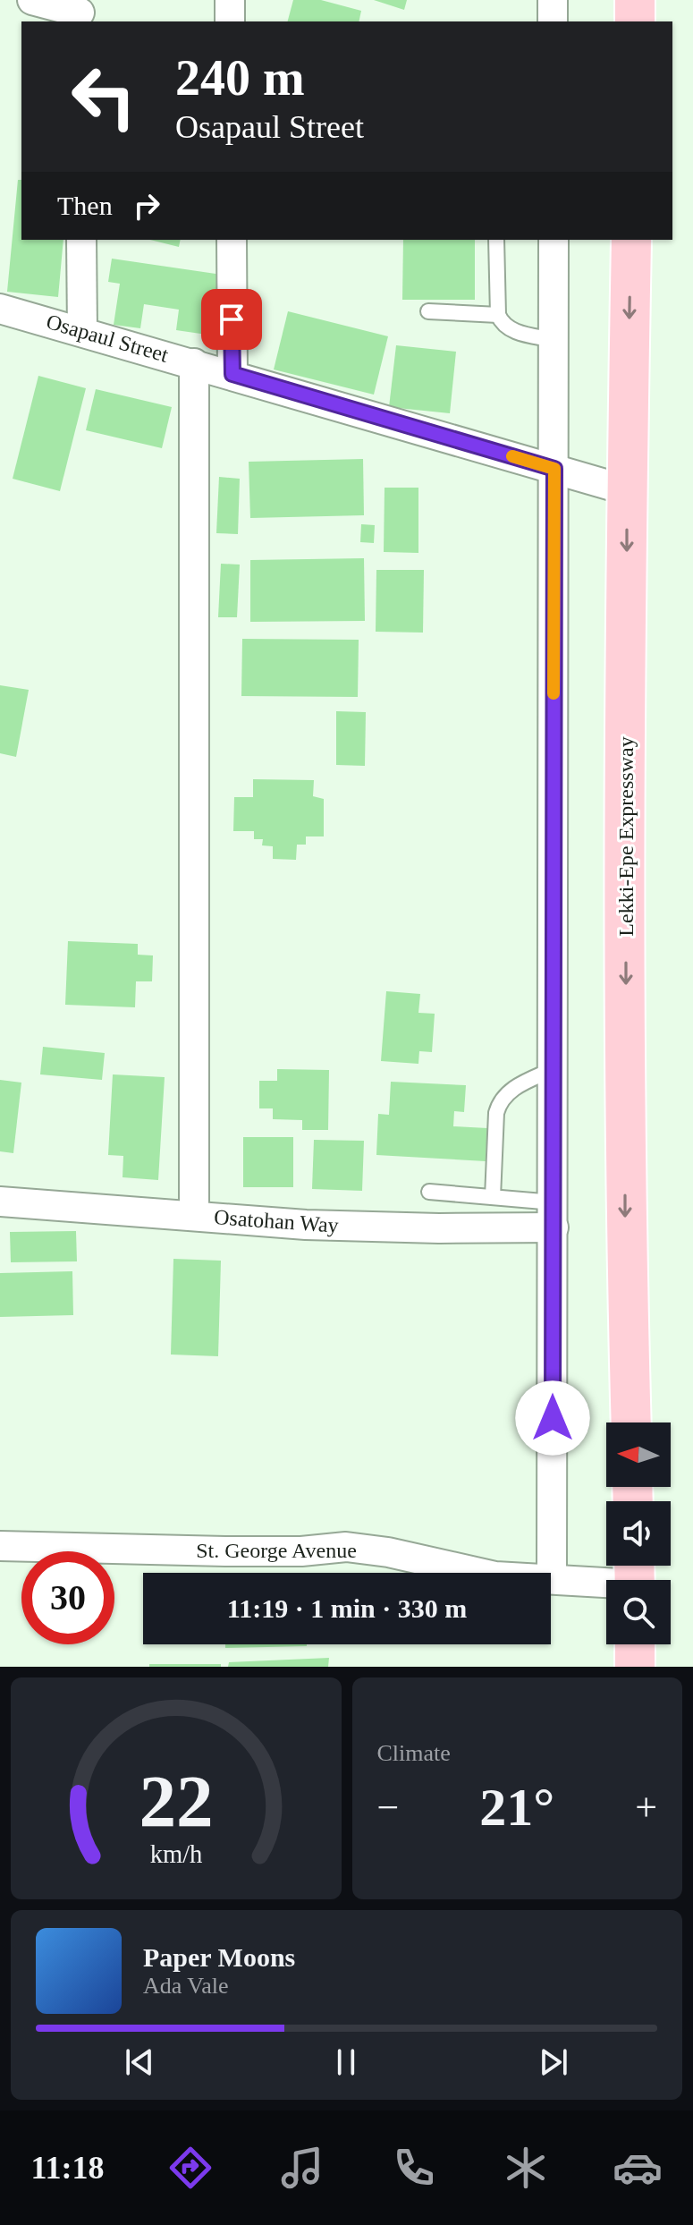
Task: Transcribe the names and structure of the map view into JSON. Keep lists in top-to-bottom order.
{
  "streets": {
    "highway": ["Lekki-Epe Expressway"],
    "street": ["Osapaul Street", "Osatohan Way", "St. George Avenue"]
  },
  "crossings": [
    ["Osapaul Street", "Lekki-Epe Expressway"]
  ],
  "one_way": ["Lekki-Epe Expressway"],
  "north": "left",
  "page": {
    "turn": ["240 m", "Osapaul Street"],
    "then": "Then",
    "limit": "30",
    "trip": "11:19 · 1 min · 330 m",
    "tile": "Climate",
    "heat": ["−", "21°", "+"],
    "song": ["Paper Moons", "Ada Vale"],
    "tabs": "11:18",
    "gauge": ["22", "km/h"]
  }
}
